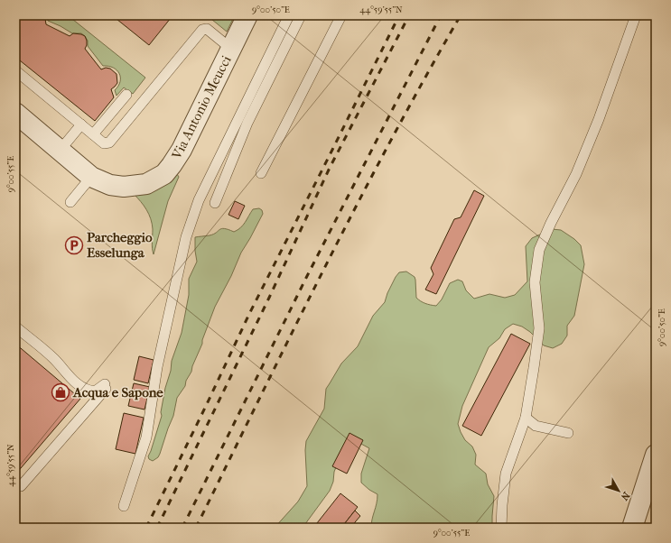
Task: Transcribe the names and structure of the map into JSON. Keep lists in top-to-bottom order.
{
  "streets": {
    "street": ["Via Antonio Meucci"]
  },
  "places": {
    "parking": ["Parcheggio Esselunga"],
    "shop": ["Acqua e Sapone"]
  },
  "north": "bottom right",
  "coordinates": ["9°00'50\"E", "44°59'55\"N", "9°00'55\"E"]
}
